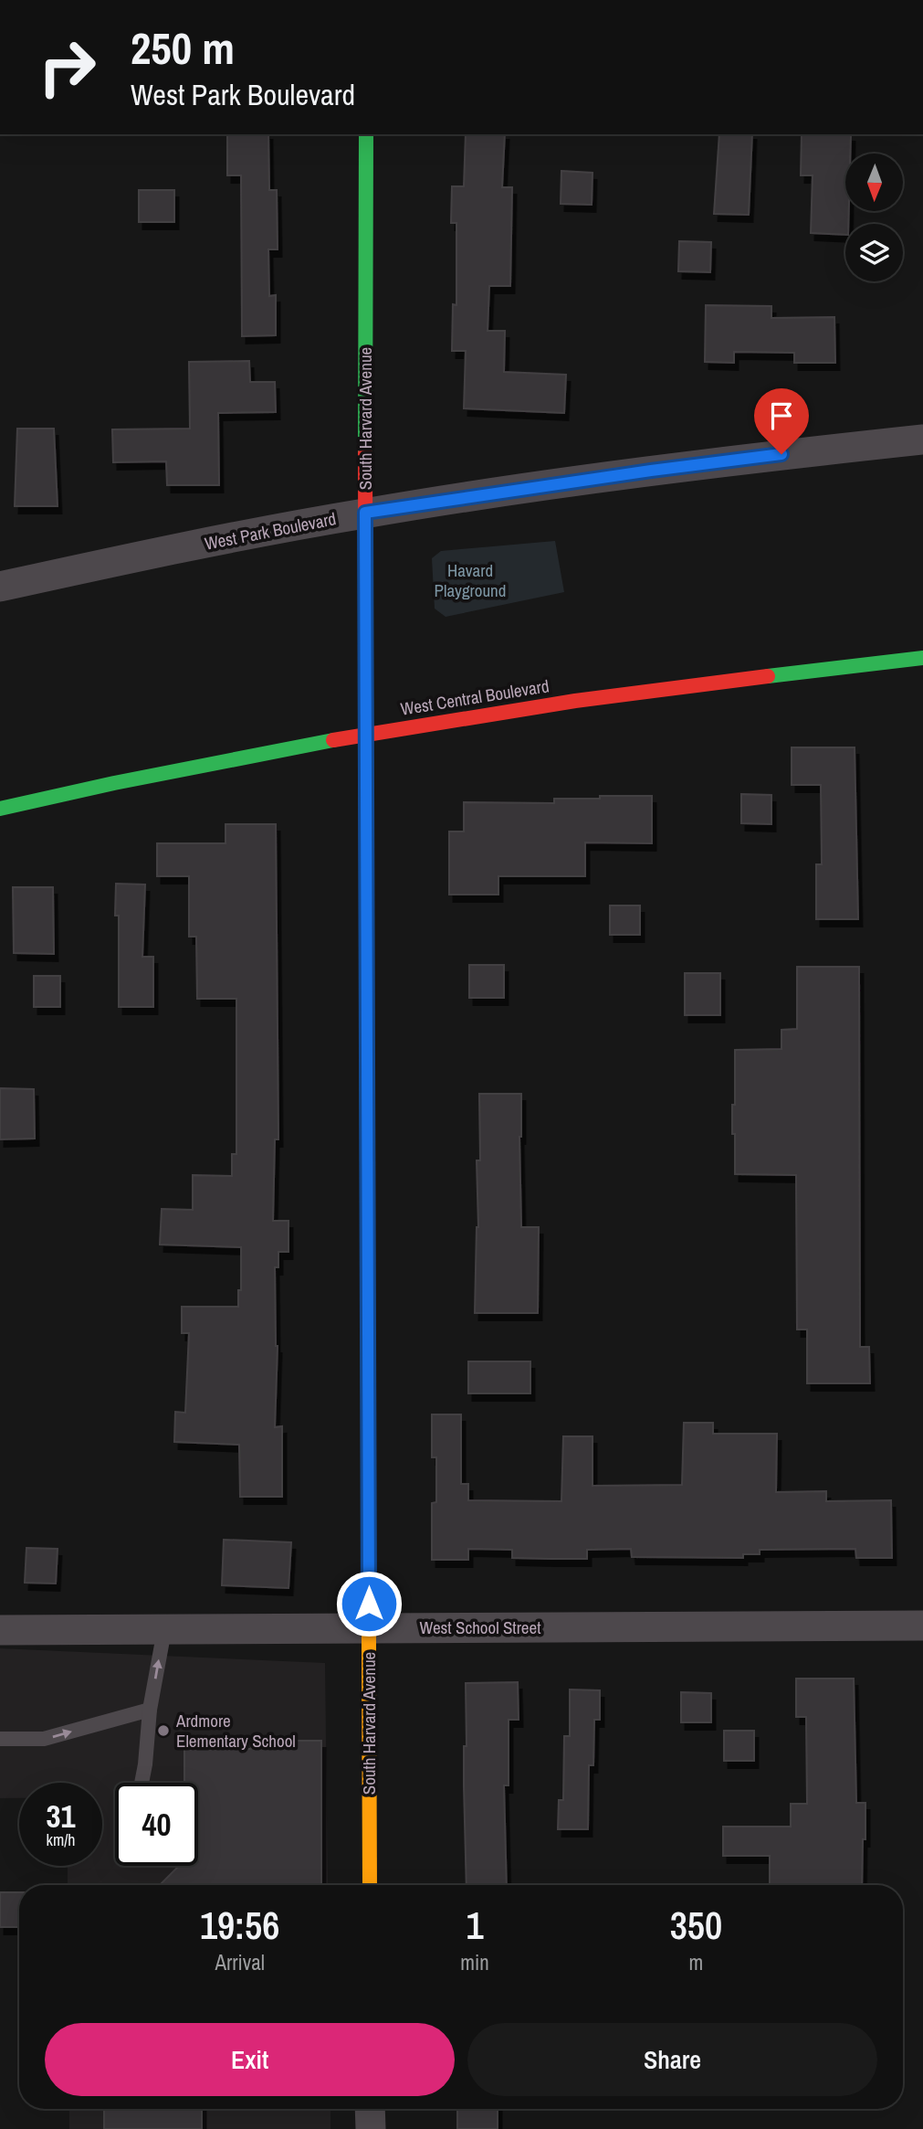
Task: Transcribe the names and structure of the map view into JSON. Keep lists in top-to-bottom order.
{
  "streets": {
    "street": [
      "South Harvard Avenue",
      "West Park Boulevard",
      "West Central Boulevard",
      "West School Street"
    ]
  },
  "crossings": [
    ["South Harvard Avenue", "West Park Boulevard"],
    ["South Harvard Avenue", "West Central Boulevard"],
    ["South Harvard Avenue", "West School Street"]
  ],
  "parks": ["Havard Playground"],
  "places": ["Ardmore Elementary School"],
  "north": "bottom",
  "page": {
    "turn": ["250 m", "West Park Boulevard"],
    "speed": "31 km/h",
    "limit": "40",
    "eta": [
      "19:56",
      "Arrival",
      "1",
      "min",
      "350",
      "m"
    ],
    "buttons": ["Exit", "Share"]
  }
}
